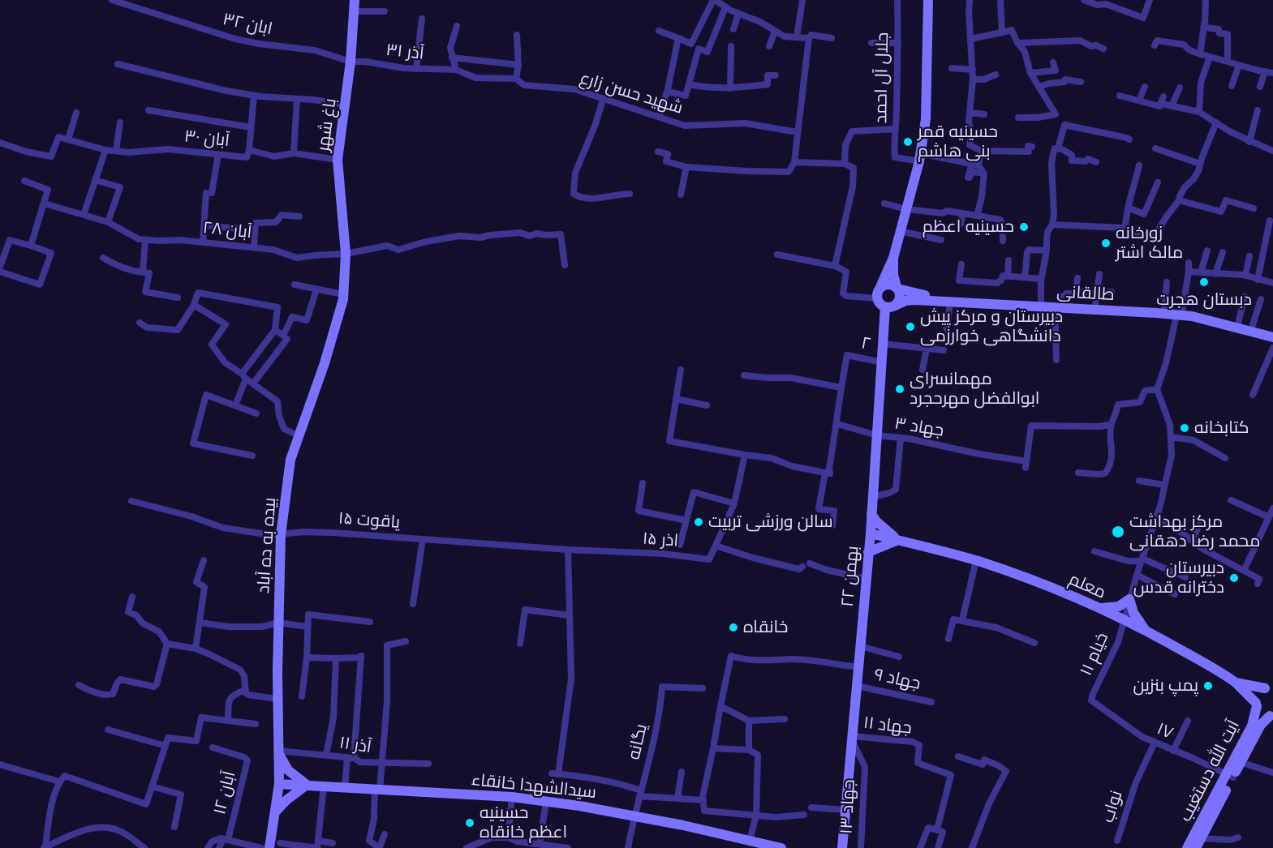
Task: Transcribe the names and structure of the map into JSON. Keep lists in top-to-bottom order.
{
  "streets": {
    "main road": [
      "باغ شهر",
      "طالقانی",
      "بیده به ده آباد",
      "۲۲ بهمن",
      "معلم",
      "آیت الله دستغیب",
      "سیدالشهدا خانقاء"
    ],
    "street": [
      "ابان ۳۲",
      "آذر ۳۱",
      "جلال آل احمد",
      "شهید حسن زارع",
      "آبان ۳۰",
      "آبان ۲۸",
      "۲",
      "جهاد ۳",
      "یاقوت ۱۵",
      "اذر ۱۵",
      "خیام ۱۱",
      "جهاد ۹",
      "جهاد ۱۱",
      "۱۷",
      "یگانه",
      "آذر ۱۱",
      "آبان ۱۲",
      "جهاد ۱۳",
      "نواب"
    ]
  },
  "crossings": [
    ["ابان ۳۲", "آذر ۳۱"],
    ["ابان ۳۲", "باغ شهر"],
    ["آذر ۳۱", "شهید حسن زارع"],
    ["آذر ۳۱", "باغ شهر"],
    ["باغ شهر", "آبان ۳۰"],
    ["باغ شهر", "آبان ۲۸"],
    ["باغ شهر", "بیده به ده آباد"],
    ["آبان ۲۸", "بیده به ده آباد"],
    ["طالقانی", "۲۲ بهمن"],
    ["۲", "۲۲ بهمن"],
    ["جهاد ۳", "۲۲ بهمن"],
    ["یاقوت ۱۵", "اذر ۱۵"],
    ["یاقوت ۱۵", "بیده به ده آباد"],
    ["بیده به ده آباد", "آذر ۱۱"],
    ["بیده به ده آباد", "سیدالشهدا خانقاء"],
    ["۲۲ بهمن", "معلم"],
    ["۲۲ بهمن", "جهاد ۹"],
    ["۲۲ بهمن", "جهاد ۱۱"],
    ["۲۲ بهمن", "جهاد ۱۳"],
    ["معلم", "خیام ۱۱"],
    ["معلم", "آیت الله دستغیب"],
    ["خیام ۱۱", "۱۷"],
    ["جهاد ۱۱", "جهاد ۱۳"],
    ["۱۷", "آیت الله دستغیب"],
    ["۱۷", "نواب"],
    ["یگانه", "سیدالشهدا خانقاء"]
  ],
  "places": [
    "حسینیه قمر بنی هاشم",
    "حسینیه اعظم",
    "زورخانه مالک اشتر",
    "دبستان هجرت",
    "دبیرستان و مرکز پیش دانشگاهی خوارزمی",
    "مهمانسرای ابوالفضل مهرحجرد",
    "کتابخانه",
    "سالن ورزشی تربیت",
    "مرکز بهداشت محمد رضا دهقانی",
    "دبیرستان دخترانه قدس",
    "خانقاه",
    "پمپ بنزین",
    "حسینیه اعظم خانقاه"
  ]
}
